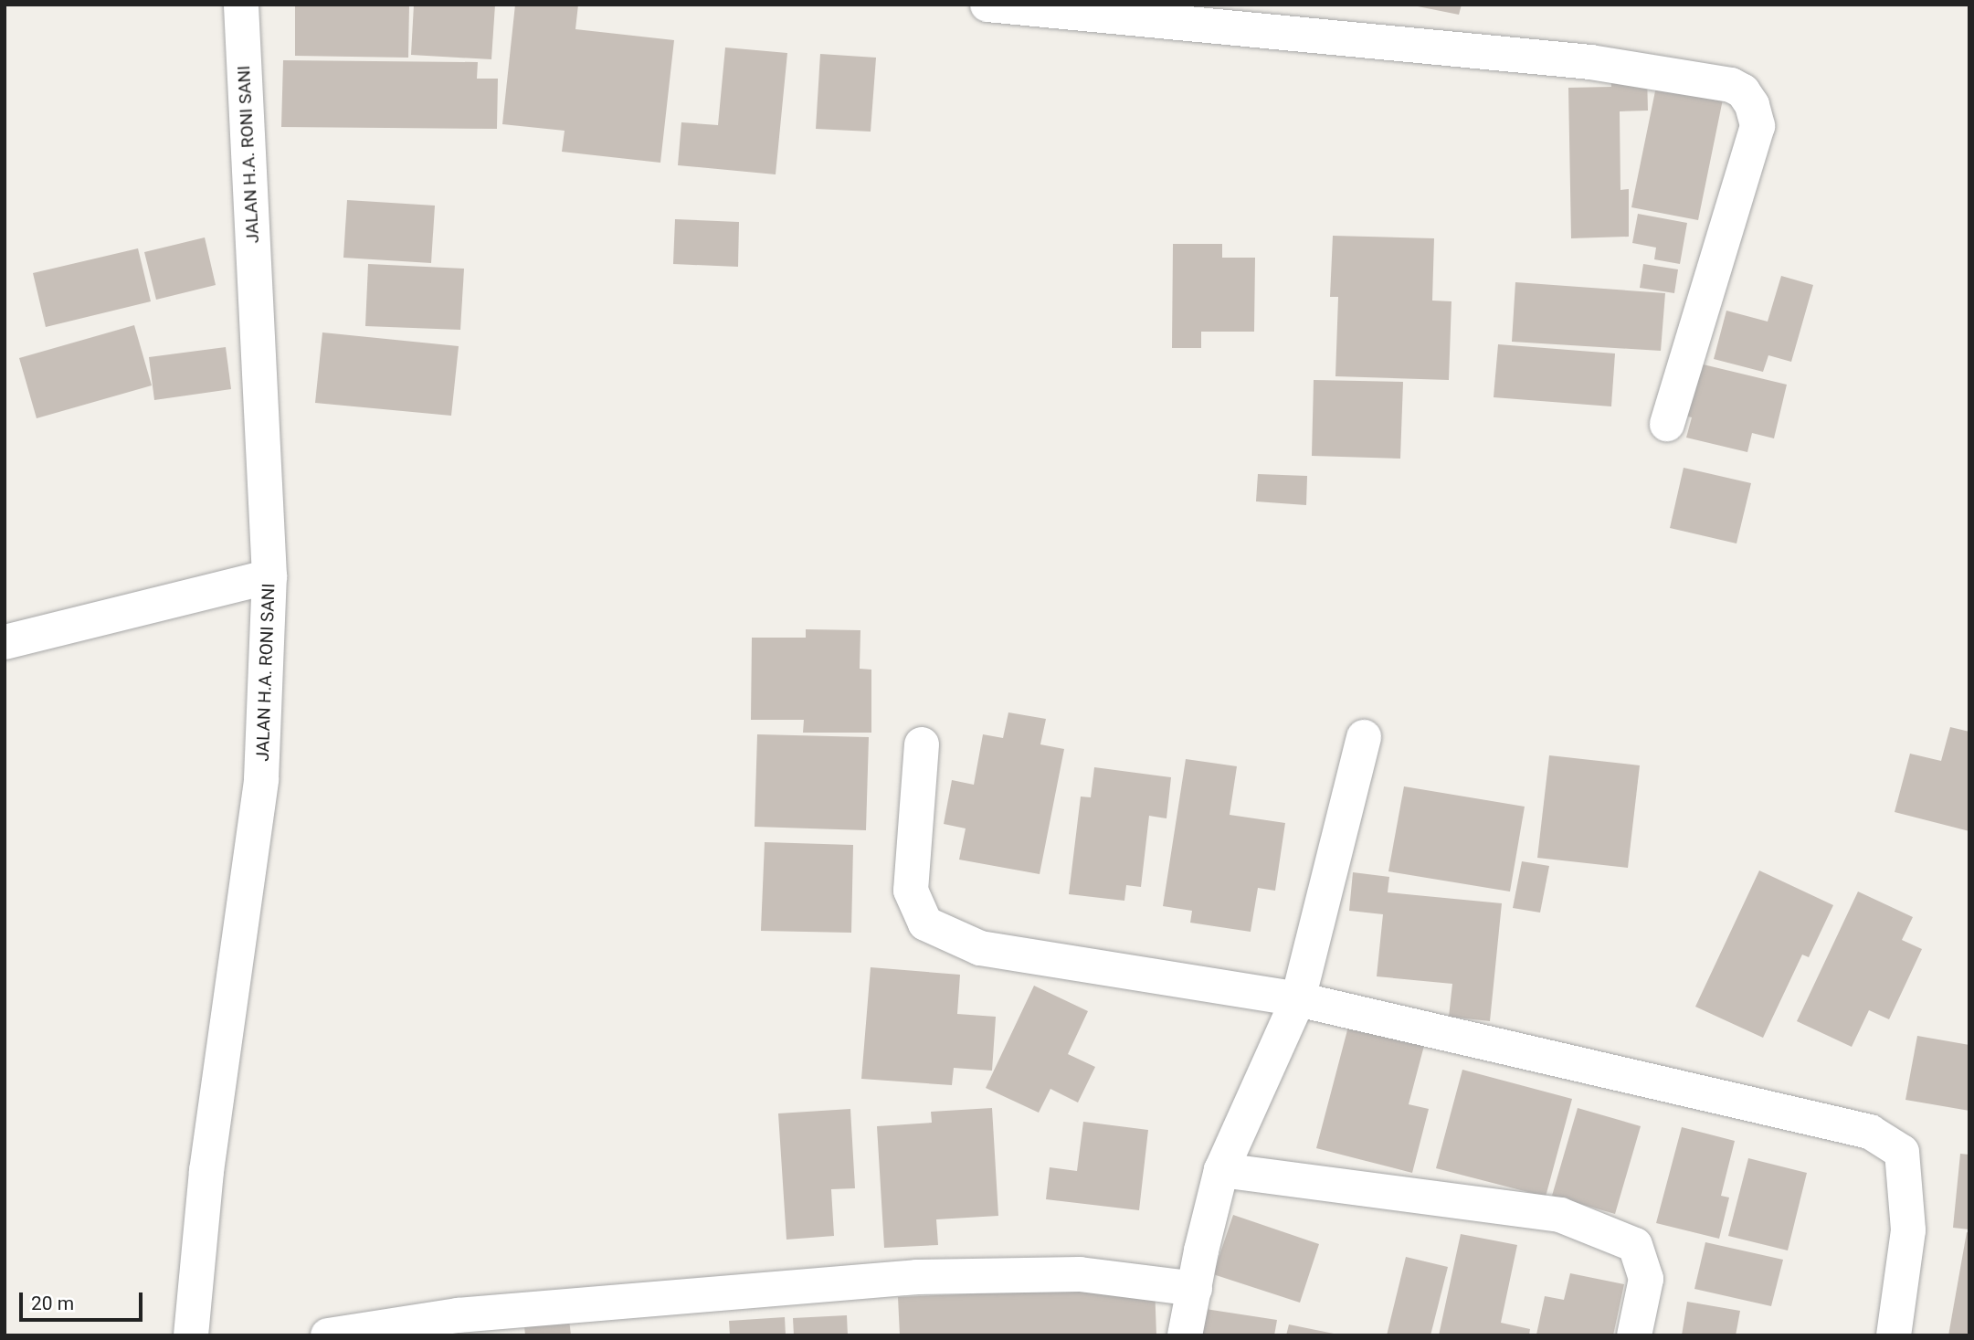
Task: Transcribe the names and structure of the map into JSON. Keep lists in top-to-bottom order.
{
  "streets": {
    "street": ["JALAN H.A. RONI SANI"]
  },
  "scale_bar": "20 m"
}
